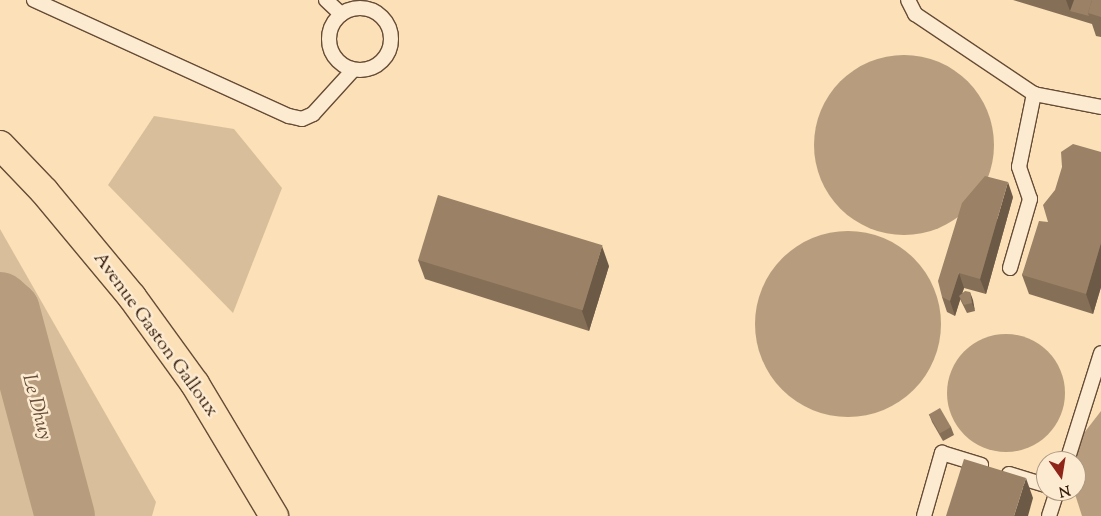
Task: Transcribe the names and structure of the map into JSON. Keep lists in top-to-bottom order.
{
  "streets": {
    "main road": ["Avenue Gaston Galloux"]
  },
  "water": ["Le Dhuy"],
  "north": "bottom"
}
